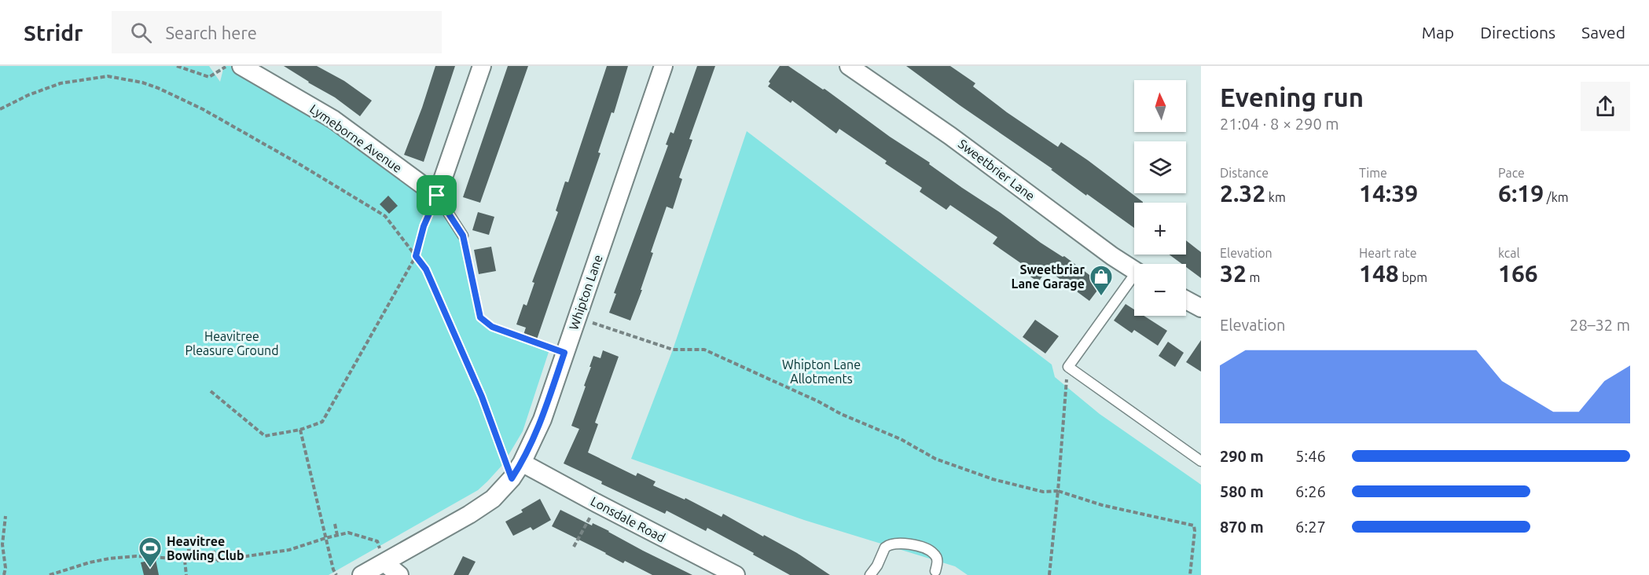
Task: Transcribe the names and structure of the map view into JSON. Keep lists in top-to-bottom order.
{
  "streets": {
    "street": [
      "Lymeborne Avenue",
      "Sweetbrier Lane",
      "Whipton Lane",
      "Lonsdale Road"
    ]
  },
  "crossings": [
    ["Whipton Lane", "Lonsdale Road"]
  ],
  "parks": ["Heavitree Pleasure Ground", "Whipton Lane Allotments"],
  "places": {
    "shop": ["Sweetbriar Lane Garage"],
    "sports": ["Heavitree Bowling Club"]
  },
  "north": "top",
  "page": {
    "header": "Stridr",
    "search": "Search here",
    "nav": ["Map", "Directions", "Saved"],
    "heading": ["Evening run", "21:04 · 8 × 290 m"],
    "map_buttons": ["+", "−"],
    "stats": [
      ["Distance", "2.32 km"],
      ["Time", "14:39"],
      ["Pace", "6:19 /km"],
      ["Elevation", "32 m"],
      ["Heart rate", "148 bpm"],
      ["kcal", "166"]
    ],
    "chart": ["Elevation", "28–32 m"],
    "list": [
      {
        "name": "290 m",
        "note": "5:46"
      },
      {
        "name": "580 m",
        "note": "6:26"
      },
      {
        "name": "870 m",
        "note": "6:27"
      }
    ]
  }
}
